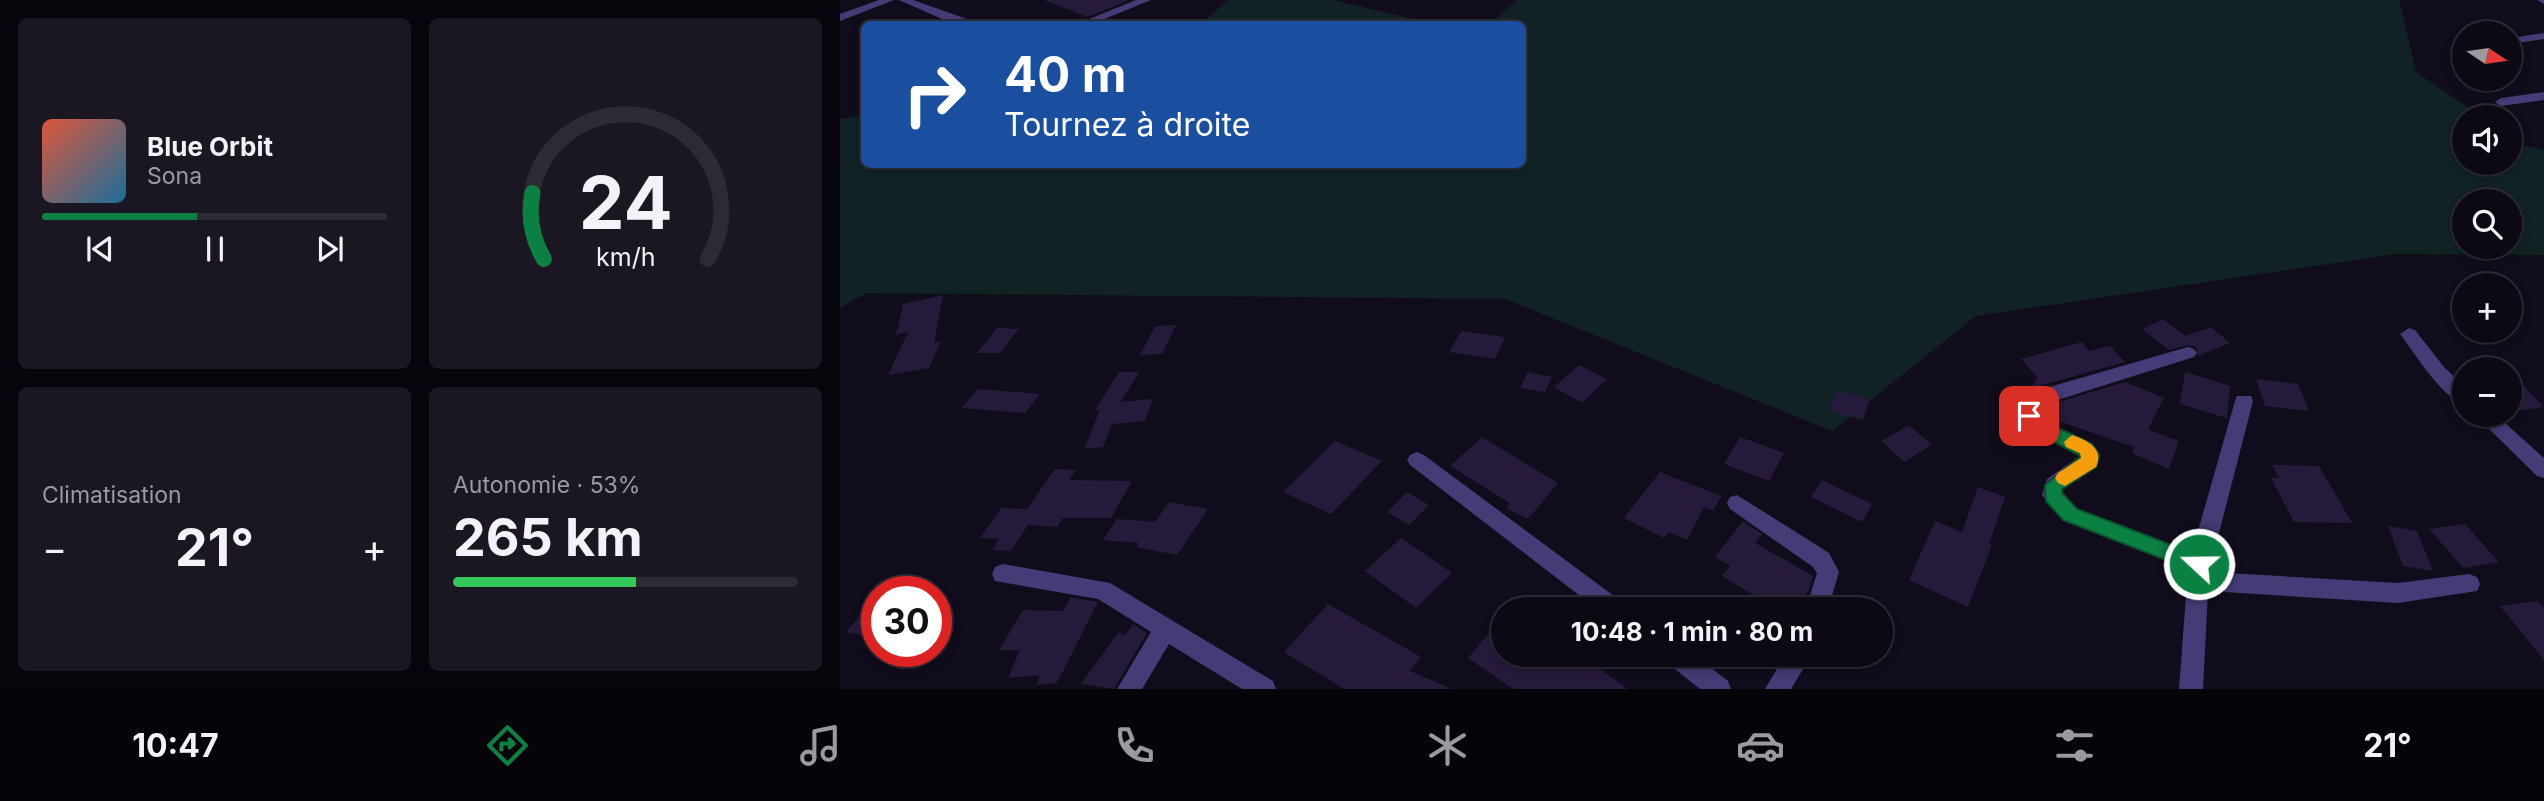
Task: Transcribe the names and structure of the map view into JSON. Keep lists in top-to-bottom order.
{
  "north": "right",
  "page": {
    "map_buttons": ["+", "−"],
    "turn": ["40 m", "Tournez à droite"],
    "song": ["Blue Orbit", "Sona"],
    "tile": [
      "Climatisation",
      ["Autonomie · 53%", "265 km"]
    ],
    "heat": ["−", "21°", "+"],
    "limit": "30",
    "trip": "10:48 · 1 min · 80 m",
    "tabs": ["10:47", "21°"],
    "gauge": ["24", "km/h"]
  }
}
